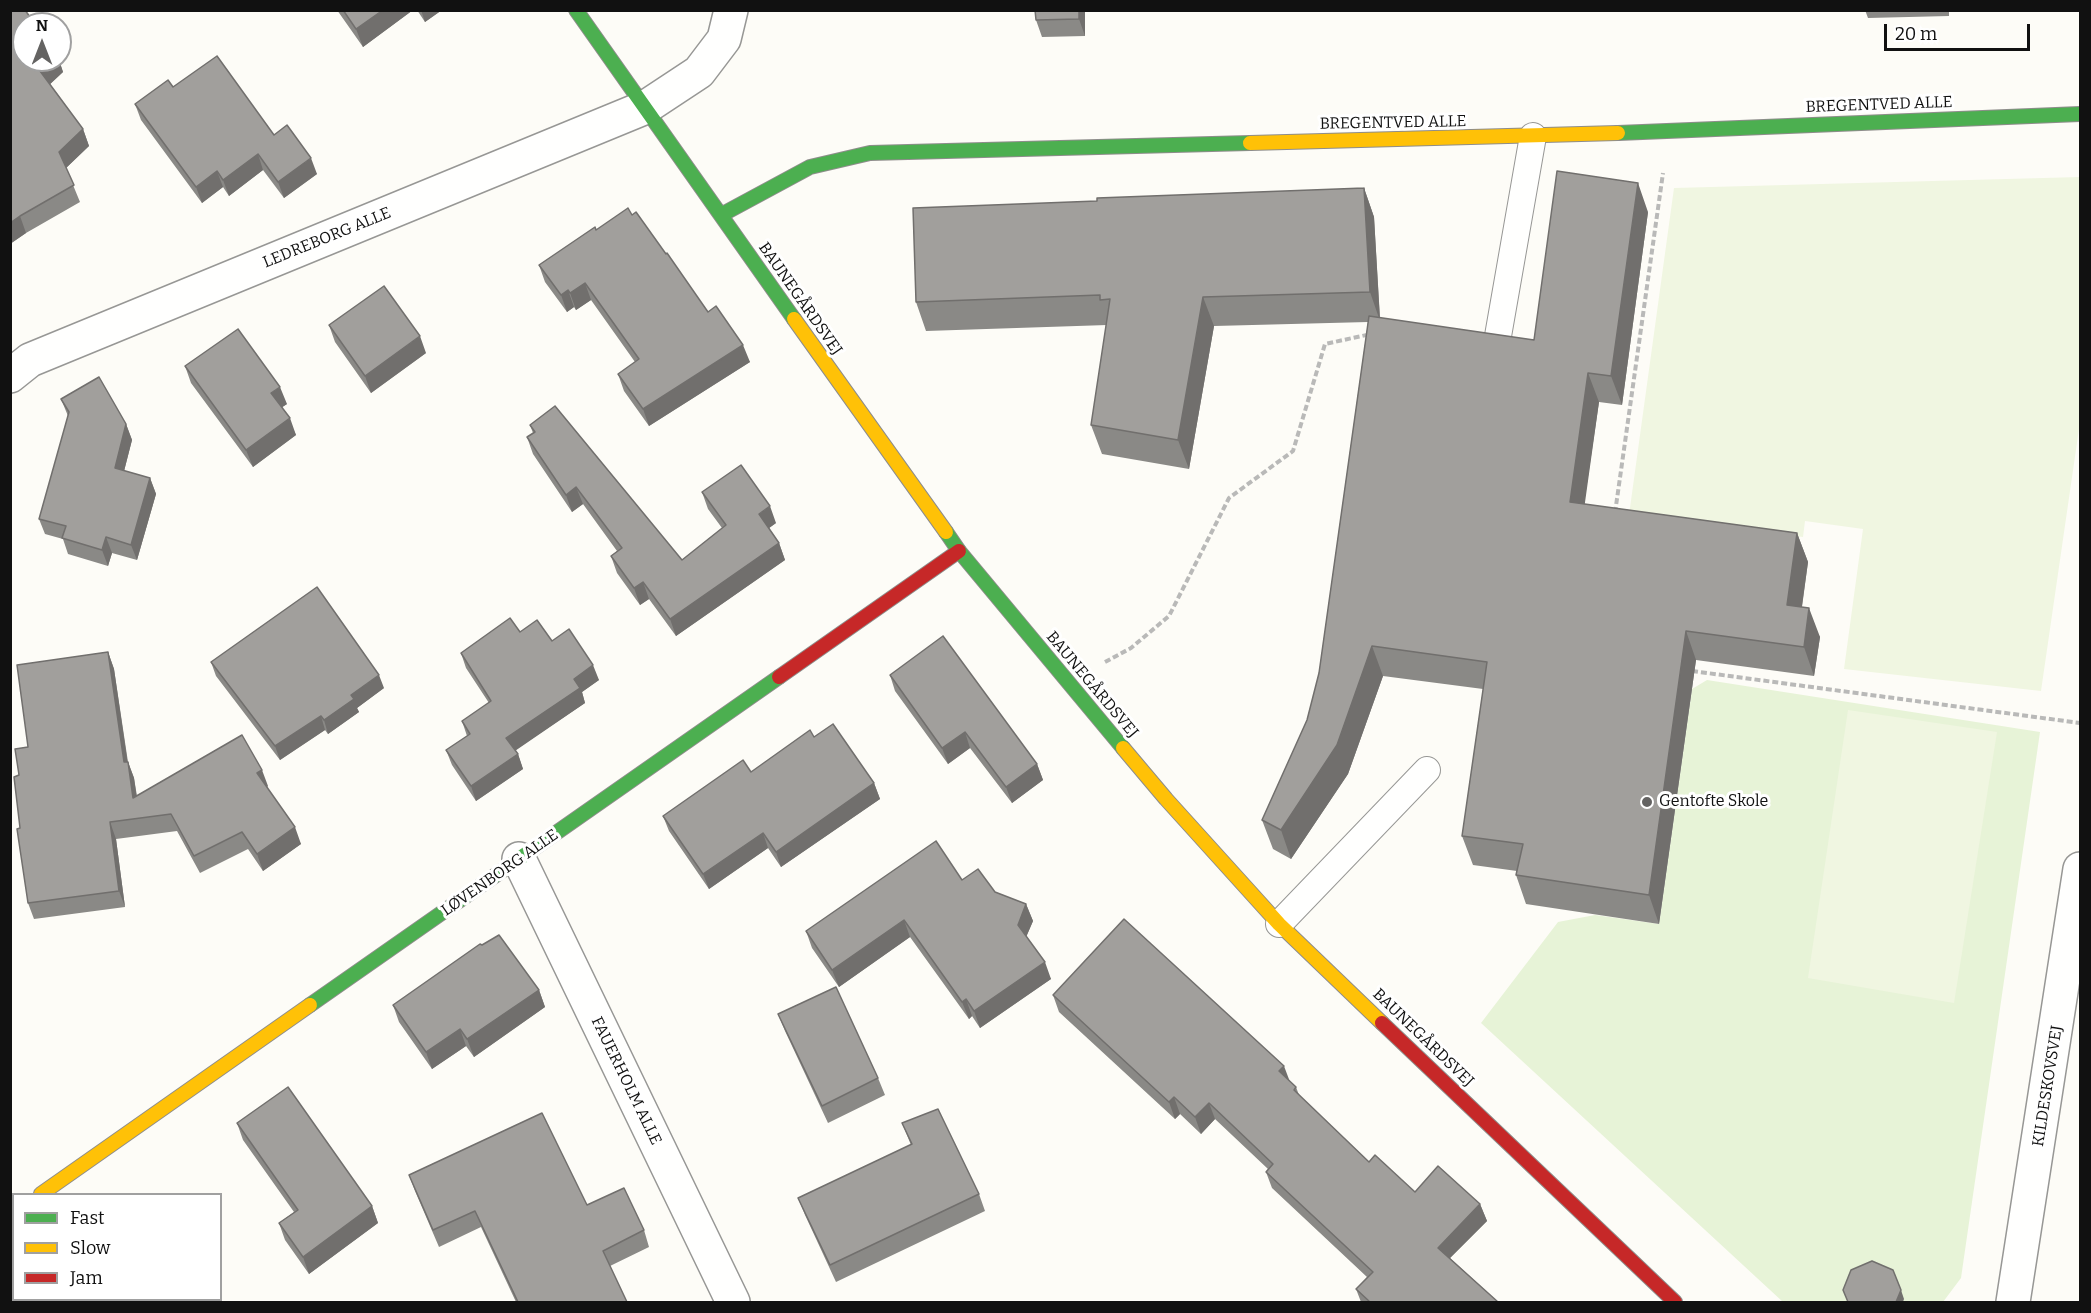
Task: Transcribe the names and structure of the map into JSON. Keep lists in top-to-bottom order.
{
  "streets": {
    "street": [
      "BREGENTVED ALLE",
      "LEDREBORG ALLE",
      "BAUNEGÅRDSVEJ",
      "LØVENBORG ALLE",
      "FAUERHOLM ALLE",
      "KILDESKOVSVEJ"
    ]
  },
  "crossings": [
    ["BREGENTVED ALLE", "BAUNEGÅRDSVEJ"],
    ["LEDREBORG ALLE", "BAUNEGÅRDSVEJ"],
    ["BAUNEGÅRDSVEJ", "LØVENBORG ALLE"],
    ["LØVENBORG ALLE", "FAUERHOLM ALLE"]
  ],
  "places": ["Gentofte Skole"],
  "legend": ["Fast", "Slow", "Jam"],
  "scale_bar": "20 m",
  "north": "top"
}
